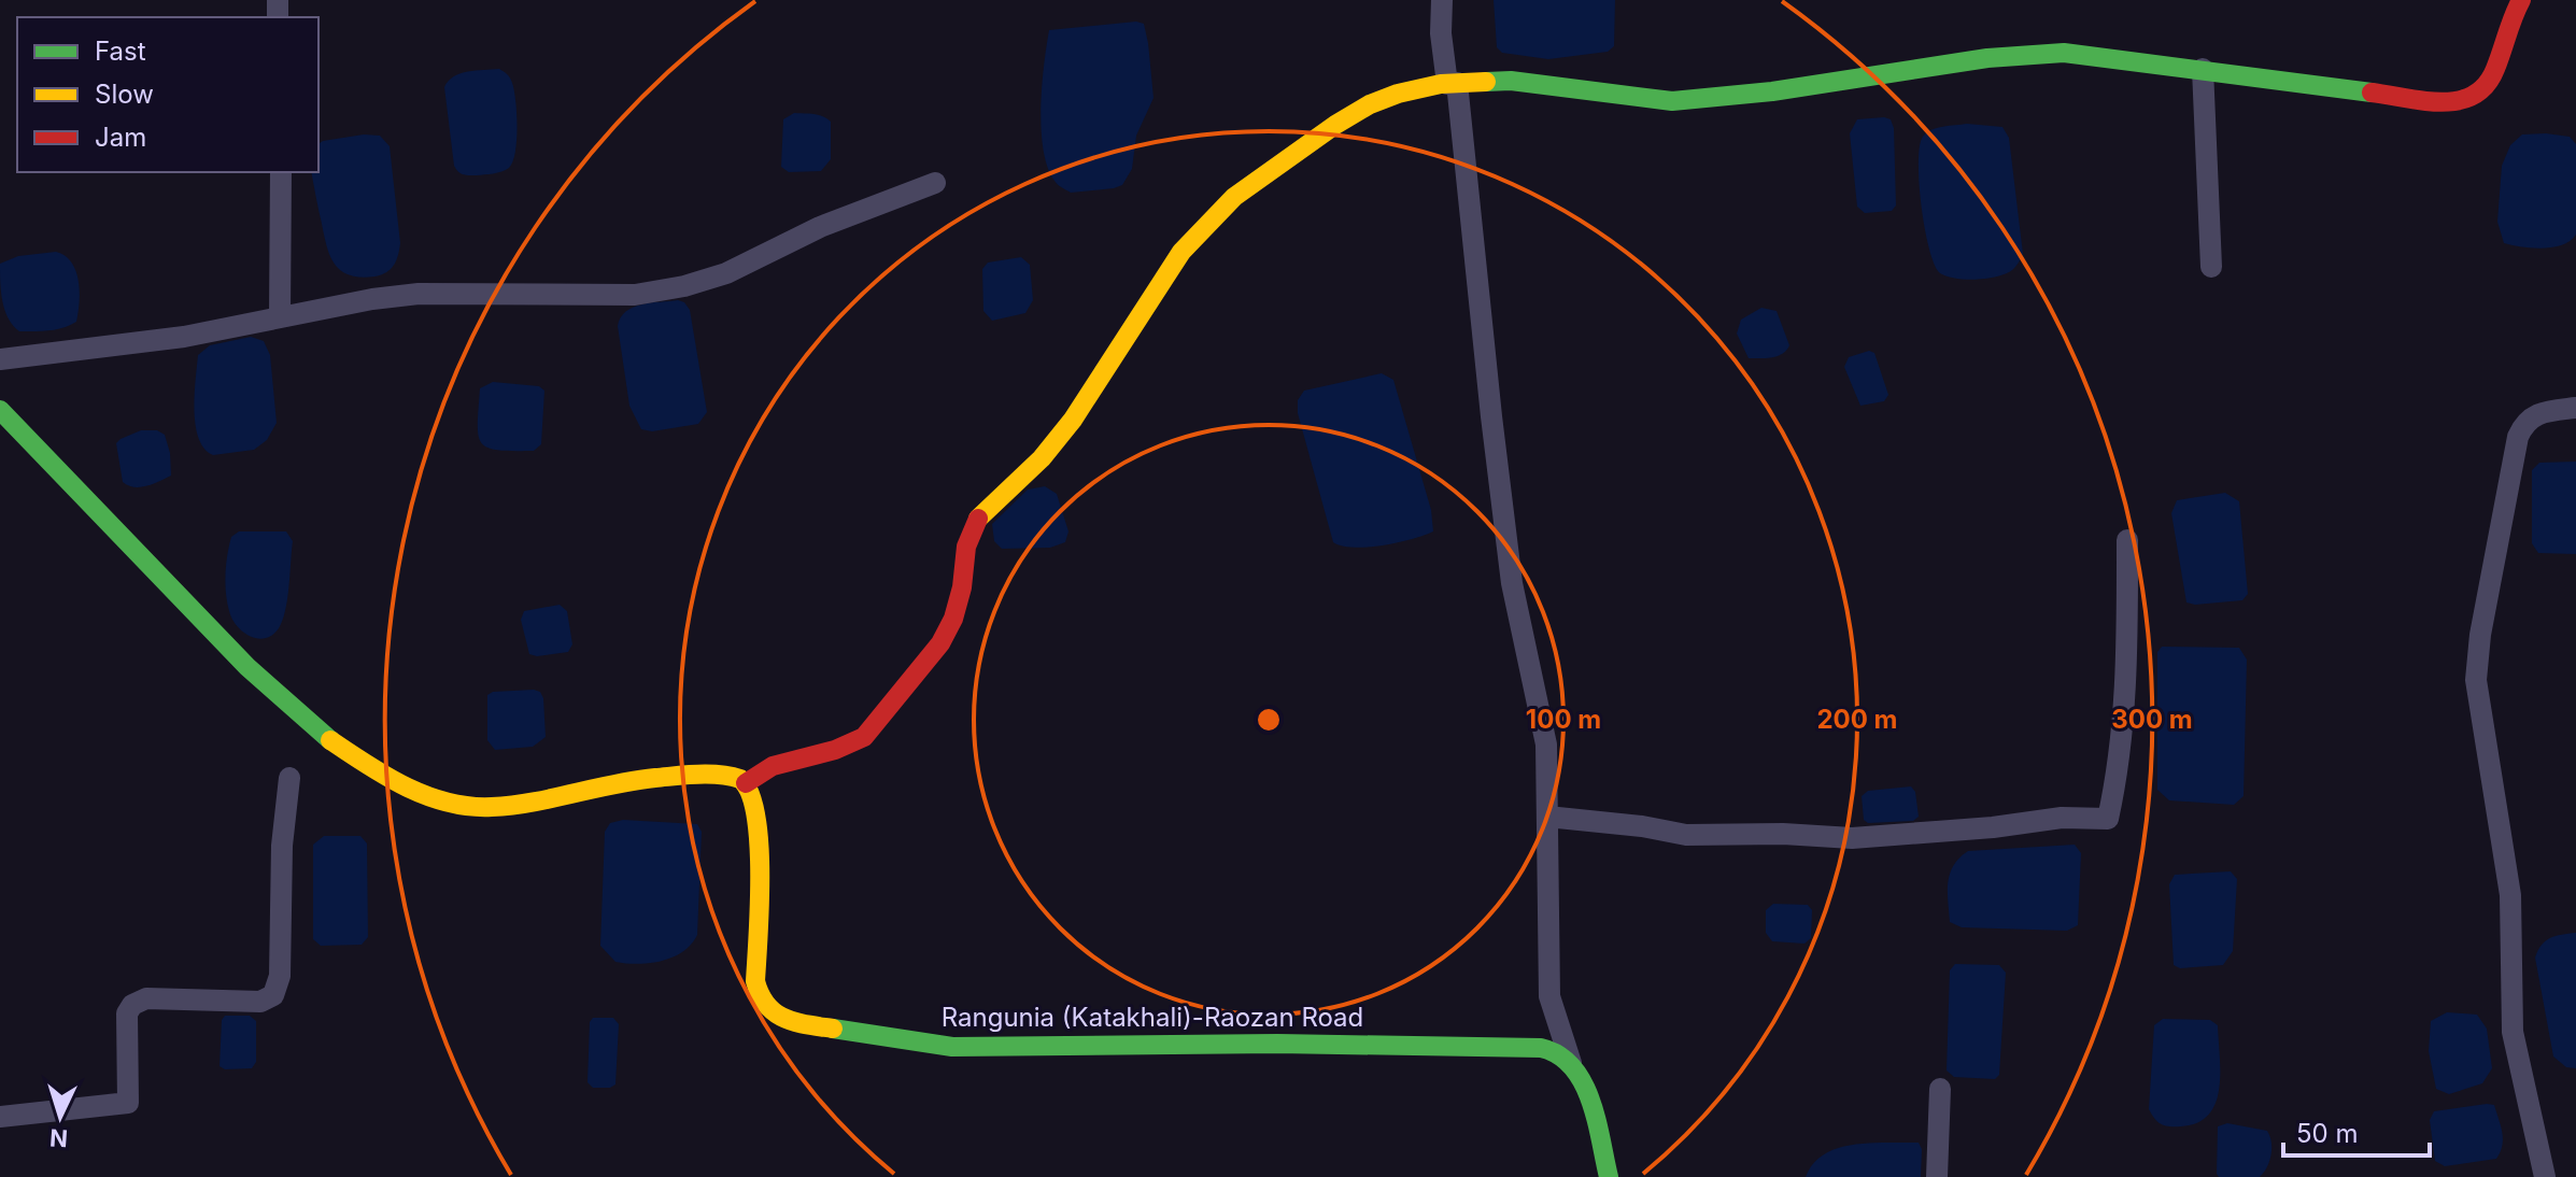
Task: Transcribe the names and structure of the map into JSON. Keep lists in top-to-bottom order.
{
  "streets": {
    "street": ["Rangunia (Katakhali)-Raozan Road"]
  },
  "legend": ["Fast", "Slow", "Jam"],
  "scale_bar": "50 m",
  "north": "bottom",
  "rings": ["100 m", "200 m", "300 m"]
}
